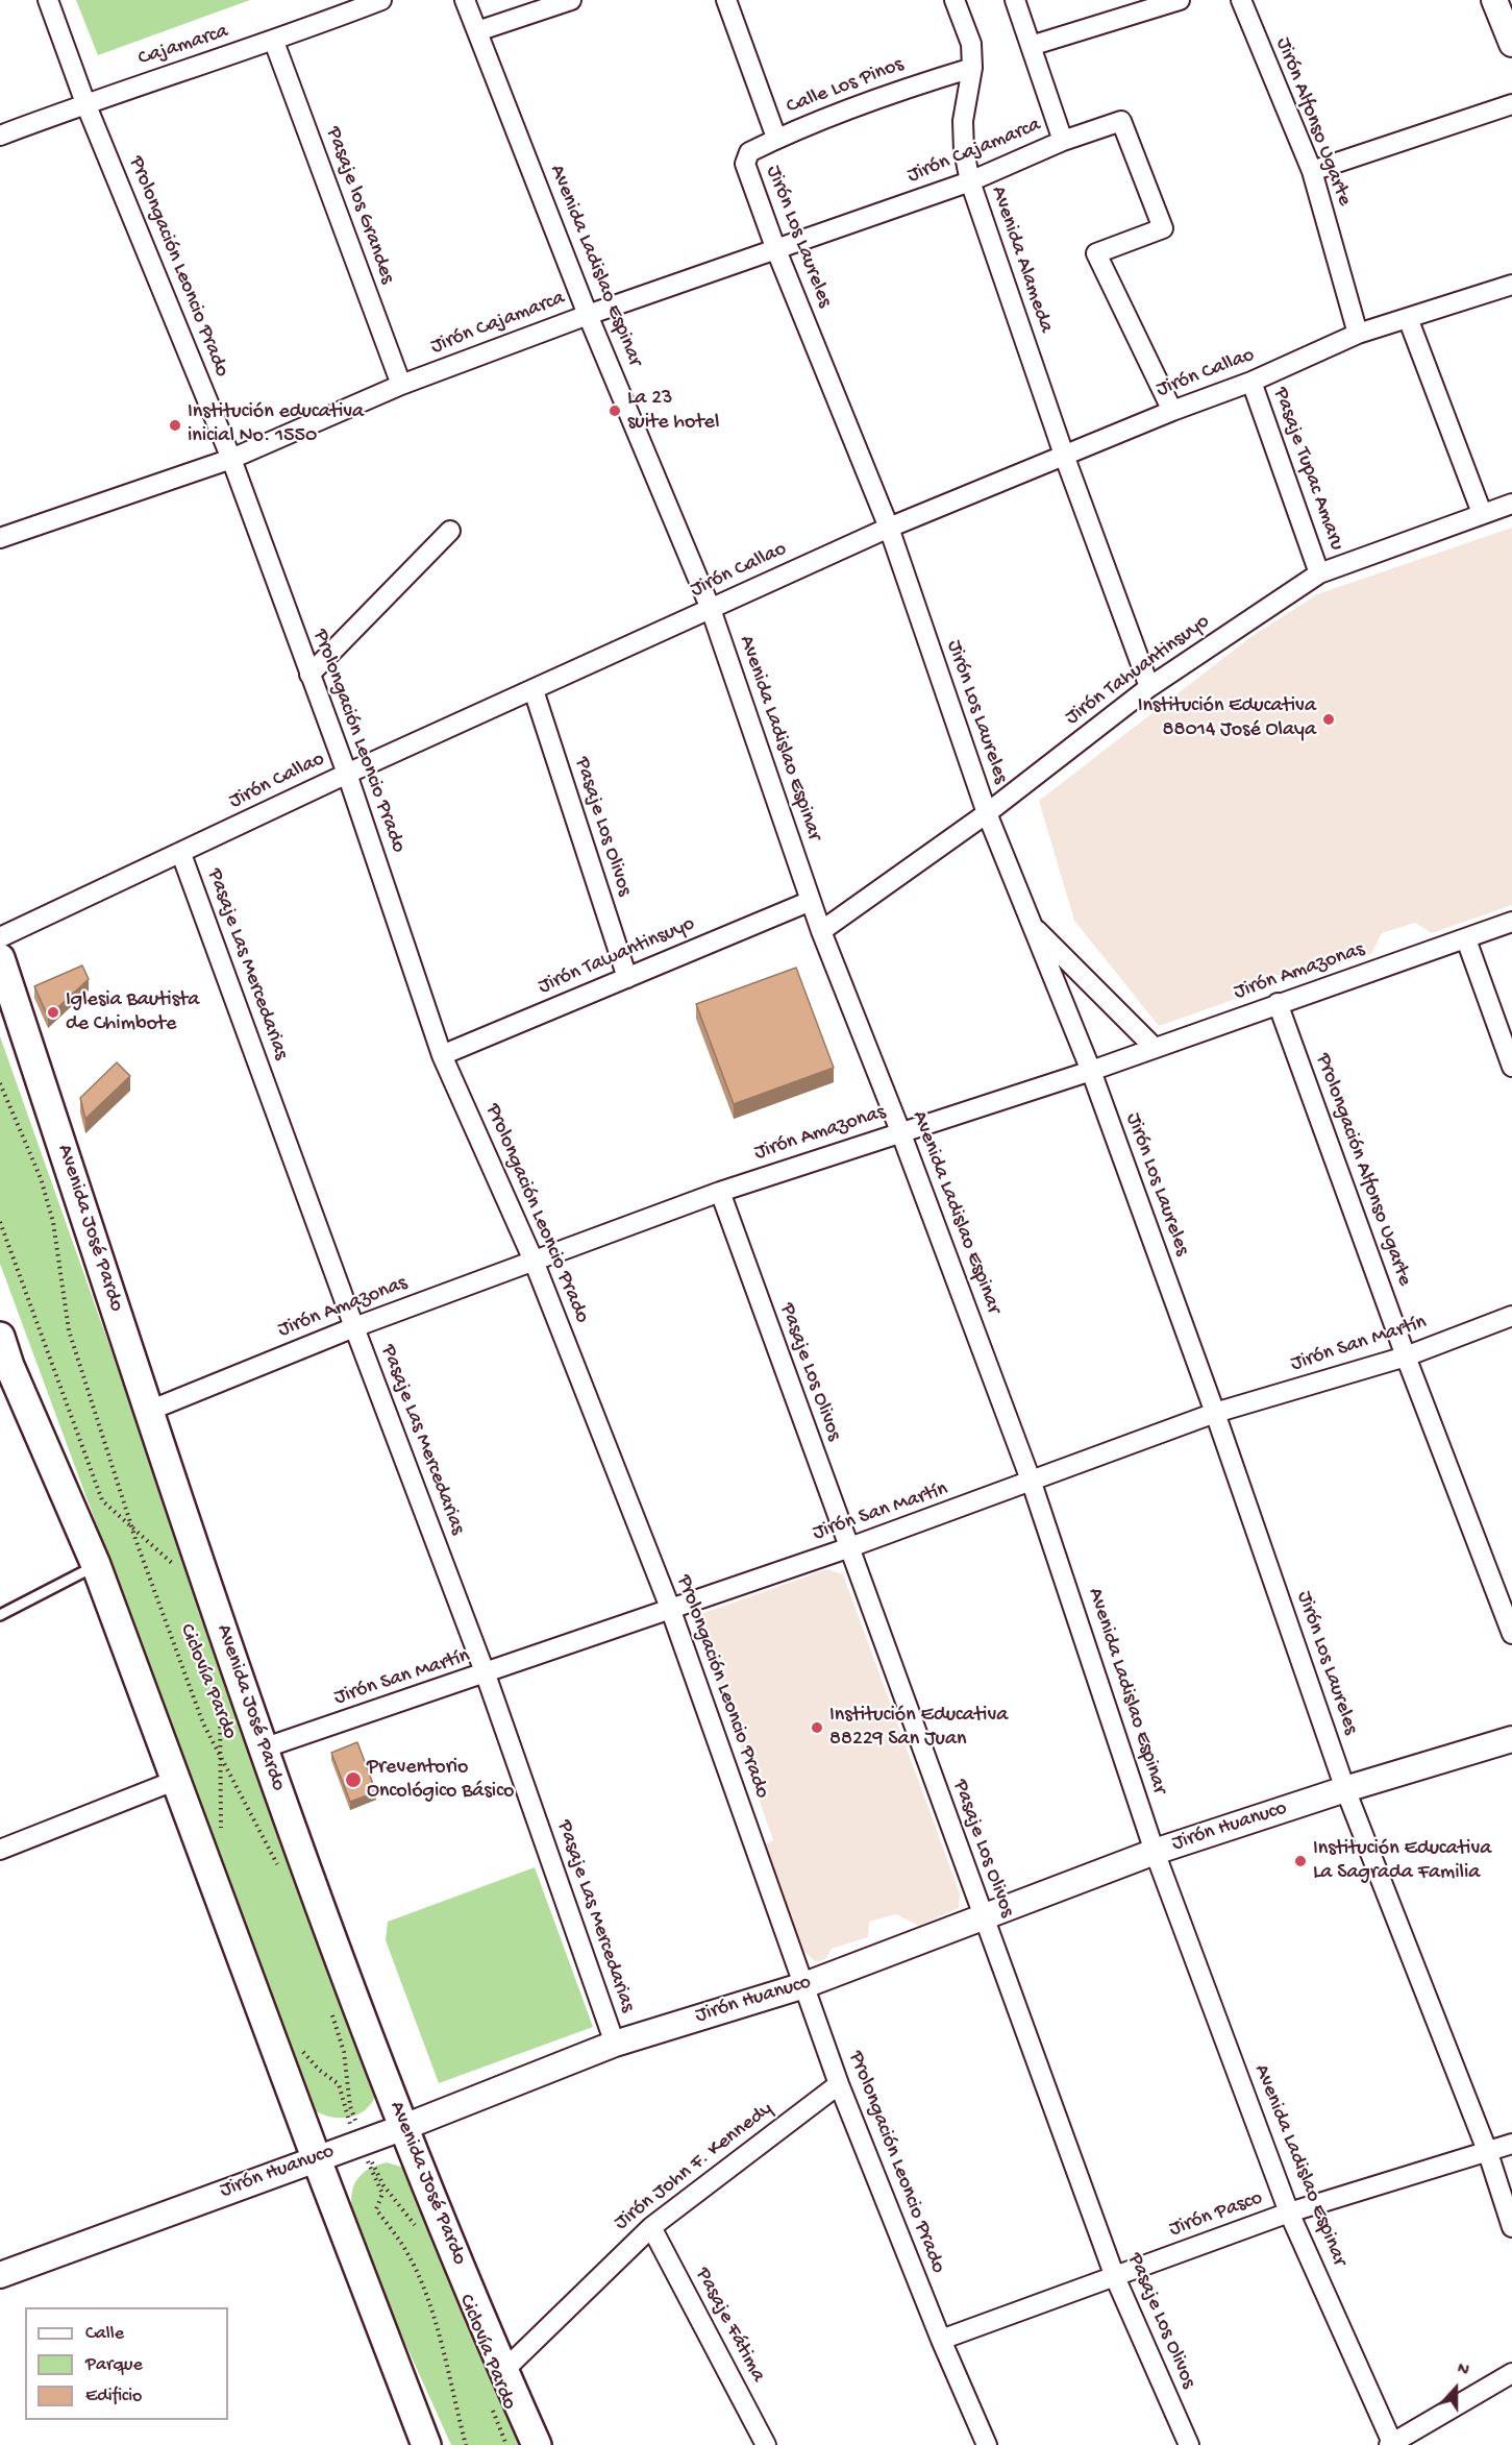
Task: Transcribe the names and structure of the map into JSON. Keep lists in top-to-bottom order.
{
  "streets": {
    "main road": ["Avenida José Pardo", "Jirón Huanuco"],
    "street": [
      "Cajamarca",
      "Calle Los Pinos",
      "Jirón Alfonso Ugarte",
      "Jirón Cajamarca",
      "Pasaje los Grandes",
      "Jirón Los Laureles",
      "Avenida Alameda",
      "Avenida Ladislao Espinar",
      "Prolongación Leoncio Prado",
      "Jirón Callao",
      "Pasaje Tupac Amaru",
      "Jirón Tahuantinsuyo",
      "Pasaje Los Olivos",
      "Jirón Tawantinsuyo",
      "Pasaje Las Mercedarias",
      "Jirón Amazonas",
      "Prolongación Alfonso Ugarte",
      "Jirón San Martín",
      "Jirón John F. Kennedy",
      "Jirón Pasco",
      "Pasaje Fátima"
    ],
    "path": ["Ciclovía Pardo"]
  },
  "crossings": [
    ["Cajamarca", "Pasaje los Grandes"],
    ["Cajamarca", "Prolongación Leoncio Prado"],
    ["Calle Los Pinos", "Jirón Los Laureles"],
    ["Calle Los Pinos", "Avenida Alameda"],
    ["Jirón Alfonso Ugarte", "Jirón Callao"],
    ["Jirón Cajamarca", "Pasaje los Grandes"],
    ["Jirón Cajamarca", "Jirón Los Laureles"],
    ["Jirón Cajamarca", "Avenida Alameda"],
    ["Jirón Cajamarca", "Avenida Ladislao Espinar"],
    ["Jirón Cajamarca", "Prolongación Leoncio Prado"],
    ["Jirón Cajamarca", "Jirón Callao"],
    ["Jirón Los Laureles", "Jirón Callao"],
    ["Jirón Los Laureles", "Jirón Tahuantinsuyo"],
    ["Jirón Los Laureles", "Jirón Amazonas"],
    ["Jirón Los Laureles", "Jirón San Martín"],
    ["Jirón Los Laureles", "Jirón Huanuco"],
    ["Jirón Los Laureles", "Jirón Pasco"],
    ["Avenida Alameda", "Jirón Callao"],
    ["Avenida Alameda", "Jirón Tahuantinsuyo"],
    ["Avenida Ladislao Espinar", "Jirón Callao"],
    ["Avenida Ladislao Espinar", "Jirón Tahuantinsuyo"],
    ["Avenida Ladislao Espinar", "Jirón Tawantinsuyo"],
    ["Avenida Ladislao Espinar", "Jirón Amazonas"],
    ["Avenida Ladislao Espinar", "Jirón San Martín"],
    ["Avenida Ladislao Espinar", "Jirón Huanuco"],
    ["Avenida Ladislao Espinar", "Jirón Pasco"],
    ["Prolongación Leoncio Prado", "Jirón Callao"],
    ["Prolongación Leoncio Prado", "Jirón Tawantinsuyo"],
    ["Prolongación Leoncio Prado", "Jirón Amazonas"],
    ["Prolongación Leoncio Prado", "Jirón San Martín"],
    ["Prolongación Leoncio Prado", "Jirón Huanuco"],
    ["Prolongación Leoncio Prado", "Jirón John F. Kennedy"],
    ["Prolongación Leoncio Prado", "Jirón Pasco"],
    ["Jirón Callao", "Pasaje Tupac Amaru"],
    ["Jirón Callao", "Pasaje Los Olivos"],
    ["Jirón Callao", "Pasaje Las Mercedarias"],
    ["Pasaje Tupac Amaru", "Jirón Tahuantinsuyo"],
    ["Pasaje Los Olivos", "Jirón Tawantinsuyo"],
    ["Pasaje Los Olivos", "Jirón Amazonas"],
    ["Pasaje Los Olivos", "Jirón San Martín"],
    ["Pasaje Los Olivos", "Jirón Huanuco"],
    ["Pasaje Los Olivos", "Jirón Pasco"],
    ["Pasaje Las Mercedarias", "Jirón Amazonas"],
    ["Pasaje Las Mercedarias", "Jirón San Martín"],
    ["Pasaje Las Mercedarias", "Jirón Huanuco"],
    ["Jirón Amazonas", "Prolongación Alfonso Ugarte"],
    ["Jirón Amazonas", "Avenida José Pardo"],
    ["Prolongación Alfonso Ugarte", "Jirón San Martín"],
    ["Avenida José Pardo", "Jirón San Martín"],
    ["Avenida José Pardo", "Jirón Huanuco"],
    ["Avenida José Pardo", "Jirón John F. Kennedy"],
    ["Jirón John F. Kennedy", "Pasaje Fátima"]
  ],
  "places": [
    "La 23 suite hotel",
    "Institución educativa inicial No. 1550",
    "Institución Educativa 88014 José Olaya",
    "Iglesia Bautista de Chimbote",
    "Institución Educativa 88229 San Juan",
    "Preventorio Oncológico Básico",
    "Institución Educativa La Sagrada Familia"
  ],
  "legend": ["Calle", "Parque", "Edificio"],
  "north": "top"
}
